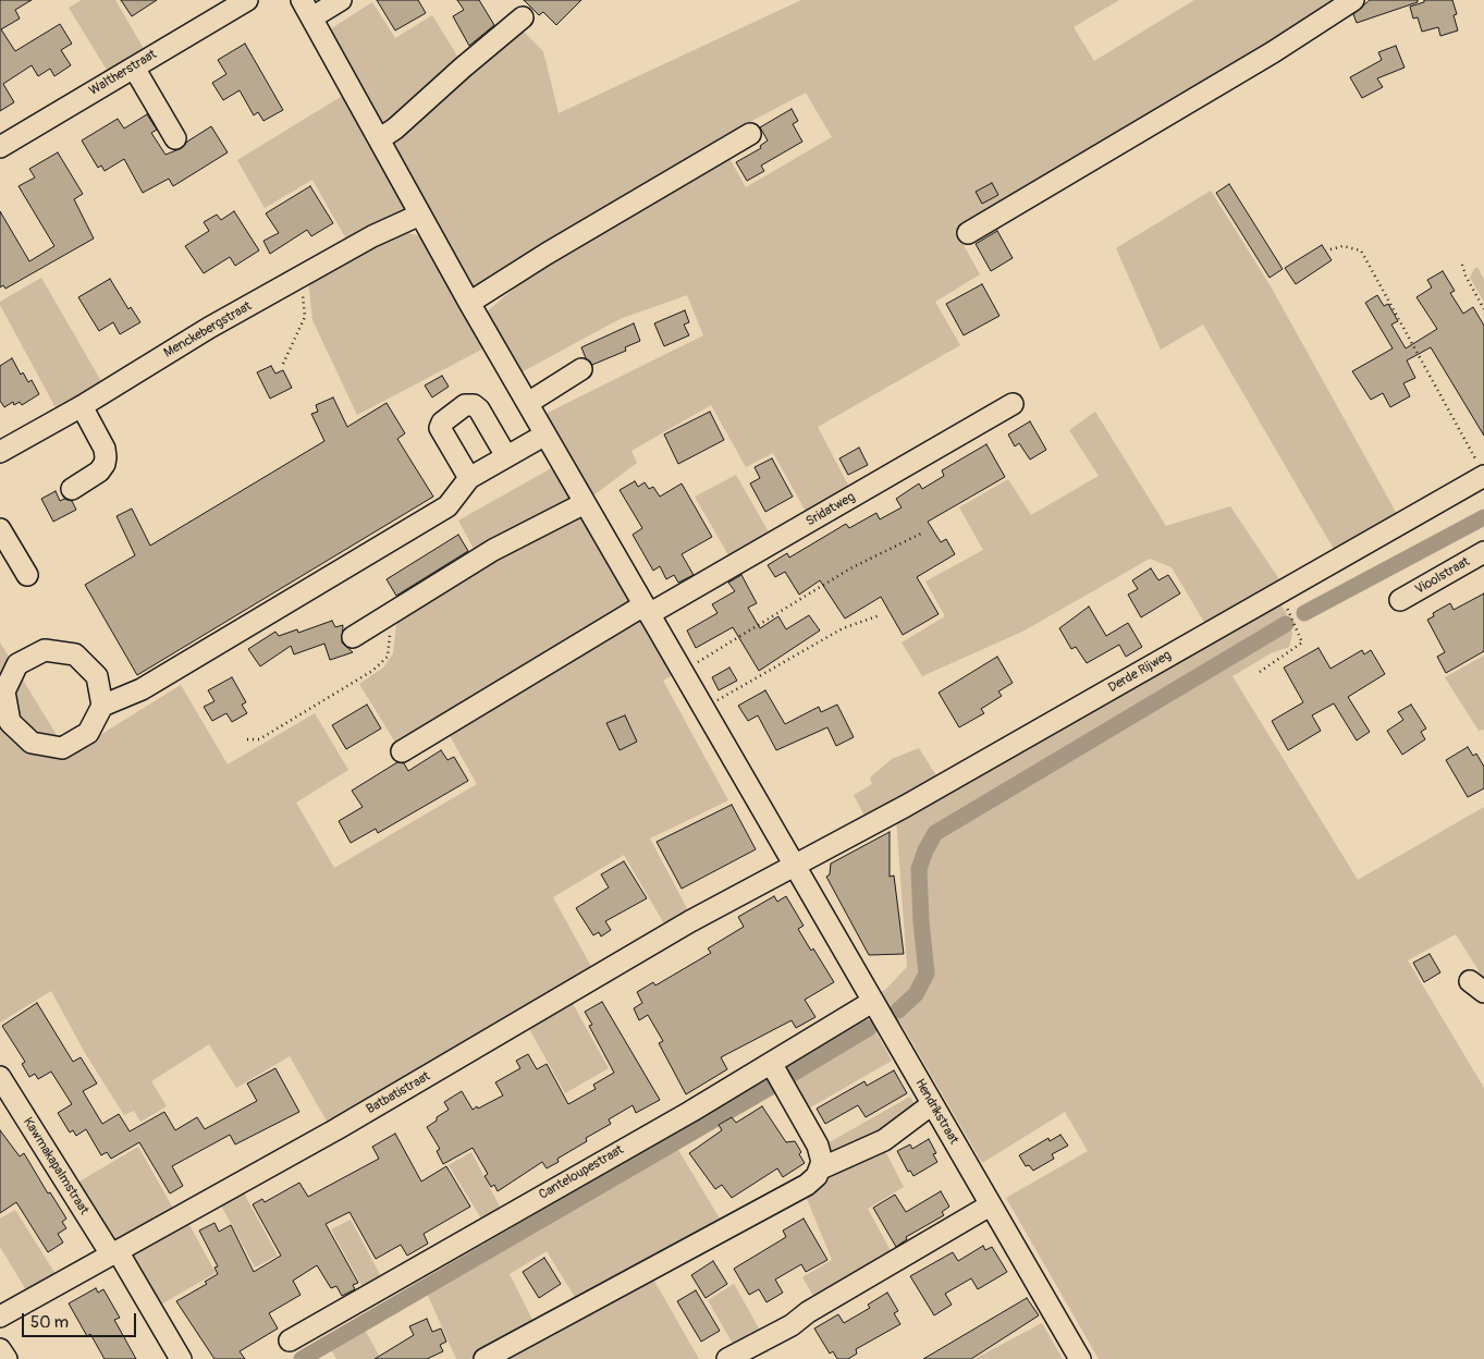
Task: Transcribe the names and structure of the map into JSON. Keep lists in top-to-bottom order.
{
  "streets": {
    "street": [
      "Waltherstraat",
      "Menckebergstraat",
      "Sridatweg",
      "Vioolstraat",
      "Derde Rijweg",
      "Batbatistraat",
      "Hendrikstraat",
      "Kawmakapalmstraat",
      "Canteloupestraat"
    ]
  },
  "crossings": [
    ["Menckebergstraat", "Hendrikstraat"],
    ["Sridatweg", "Hendrikstraat"],
    ["Derde Rijweg", "Batbatistraat"],
    ["Derde Rijweg", "Hendrikstraat"],
    ["Batbatistraat", "Hendrikstraat"],
    ["Batbatistraat", "Kawmakapalmstraat"],
    ["Hendrikstraat", "Canteloupestraat"]
  ],
  "scale_bar": "50 m"
}
